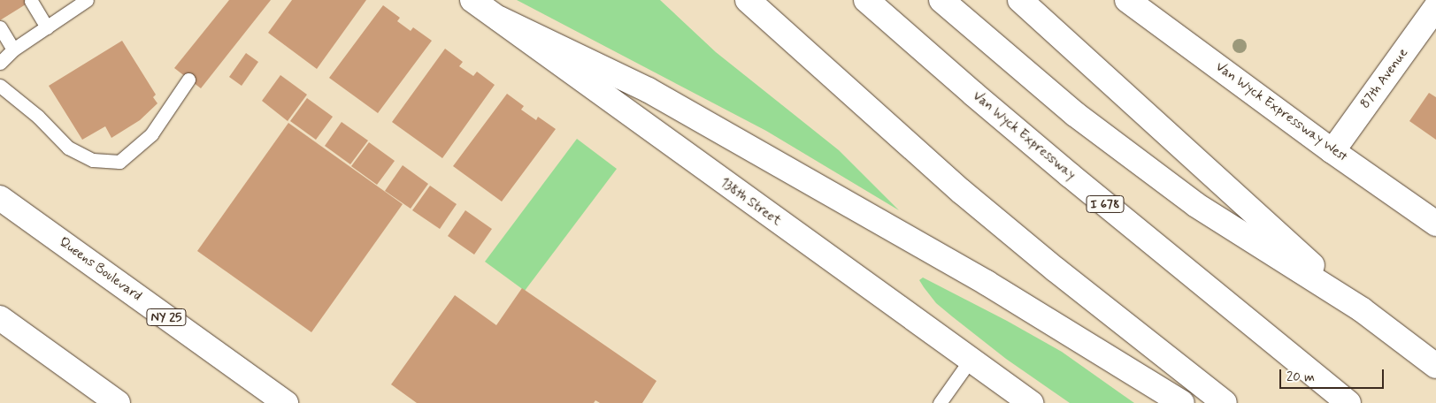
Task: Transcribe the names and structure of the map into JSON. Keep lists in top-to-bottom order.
{
  "streets": {
    "main road": [
      "87th Avenue",
      "Van Wyck Expressway West",
      "Van Wyck Expressway",
      "138th Street",
      "I 678",
      "Queens Boulevard",
      "NY 25"
    ]
  },
  "crossings": [
    ["87th Avenue", "Van Wyck Expressway West"]
  ],
  "scale_bar": "20 m"
}
